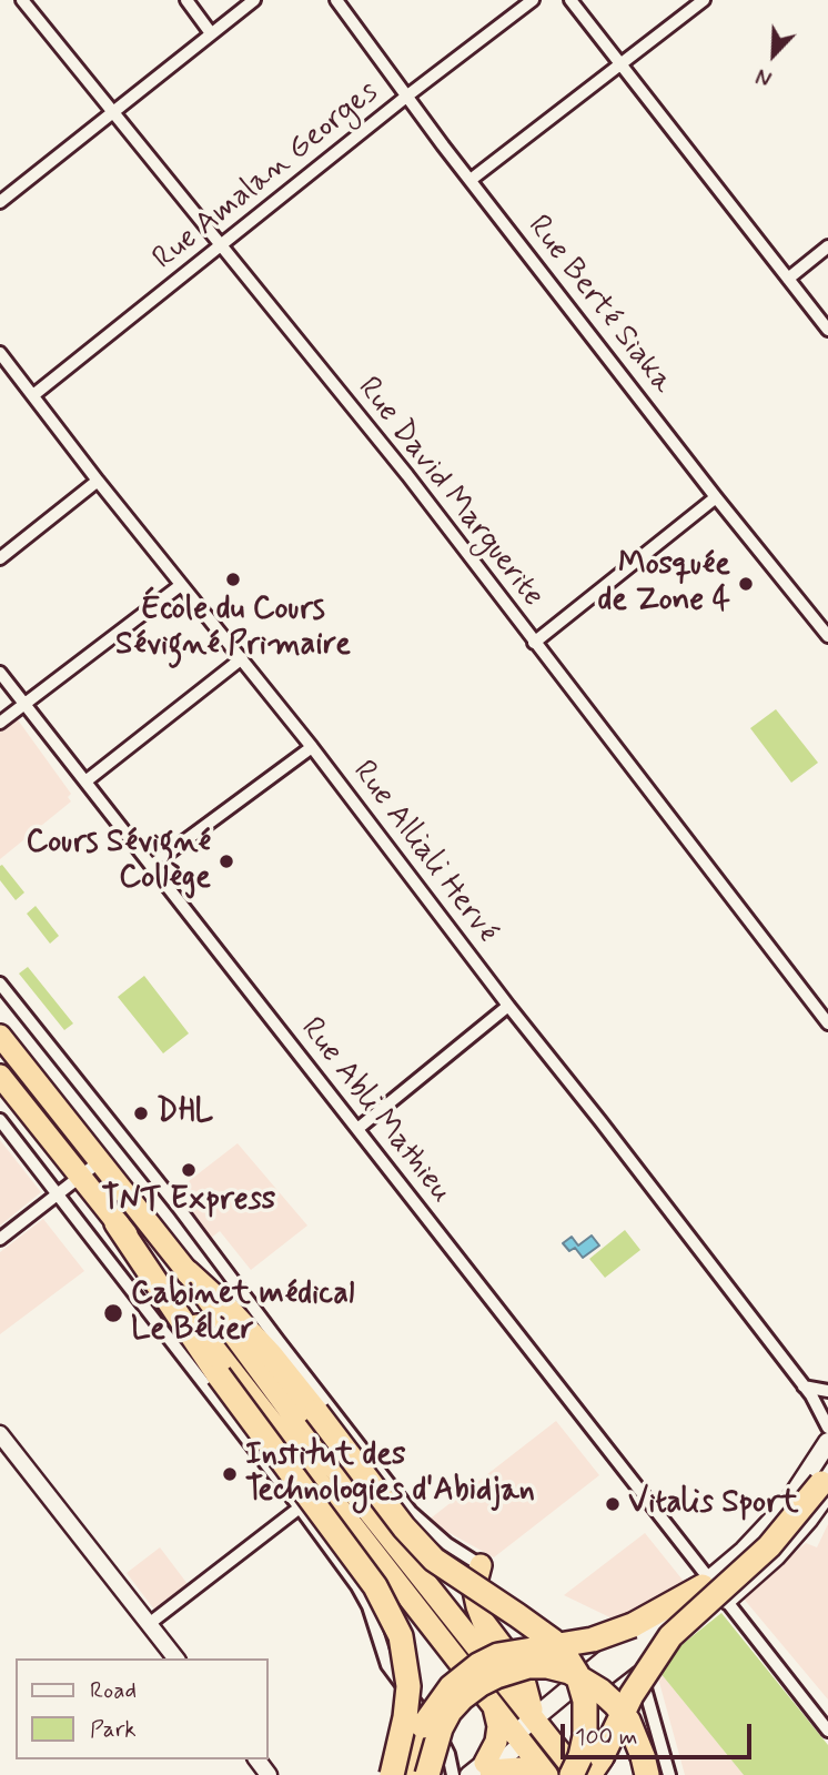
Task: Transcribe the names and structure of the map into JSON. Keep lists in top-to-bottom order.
{
  "streets": {
    "street": [
      "Rue Amalan Georges",
      "Rue Berté Siaka",
      "Rue David Marguerite",
      "Rue Alliali Hervé",
      "Rue Abli Mathieu"
    ]
  },
  "crossings": [
    ["Rue Amalan Georges", "Rue Berté Siaka"],
    ["Rue Amalan Georges", "Rue David Marguerite"],
    ["Rue Amalan Georges", "Rue Alliali Hervé"]
  ],
  "places": [
    "École du Cours Sévigné Primaire",
    "Mosquée de Zone 4",
    "Cours Sévigné Collège",
    "DHL",
    "TNT Express",
    "Cabinet médical Le Bélier",
    "Institut des Technologies d'Abidjan",
    "Vitalis Sport"
  ],
  "legend": ["Road", "Park"],
  "scale_bar": "100 m",
  "north": "bottom left"
}
